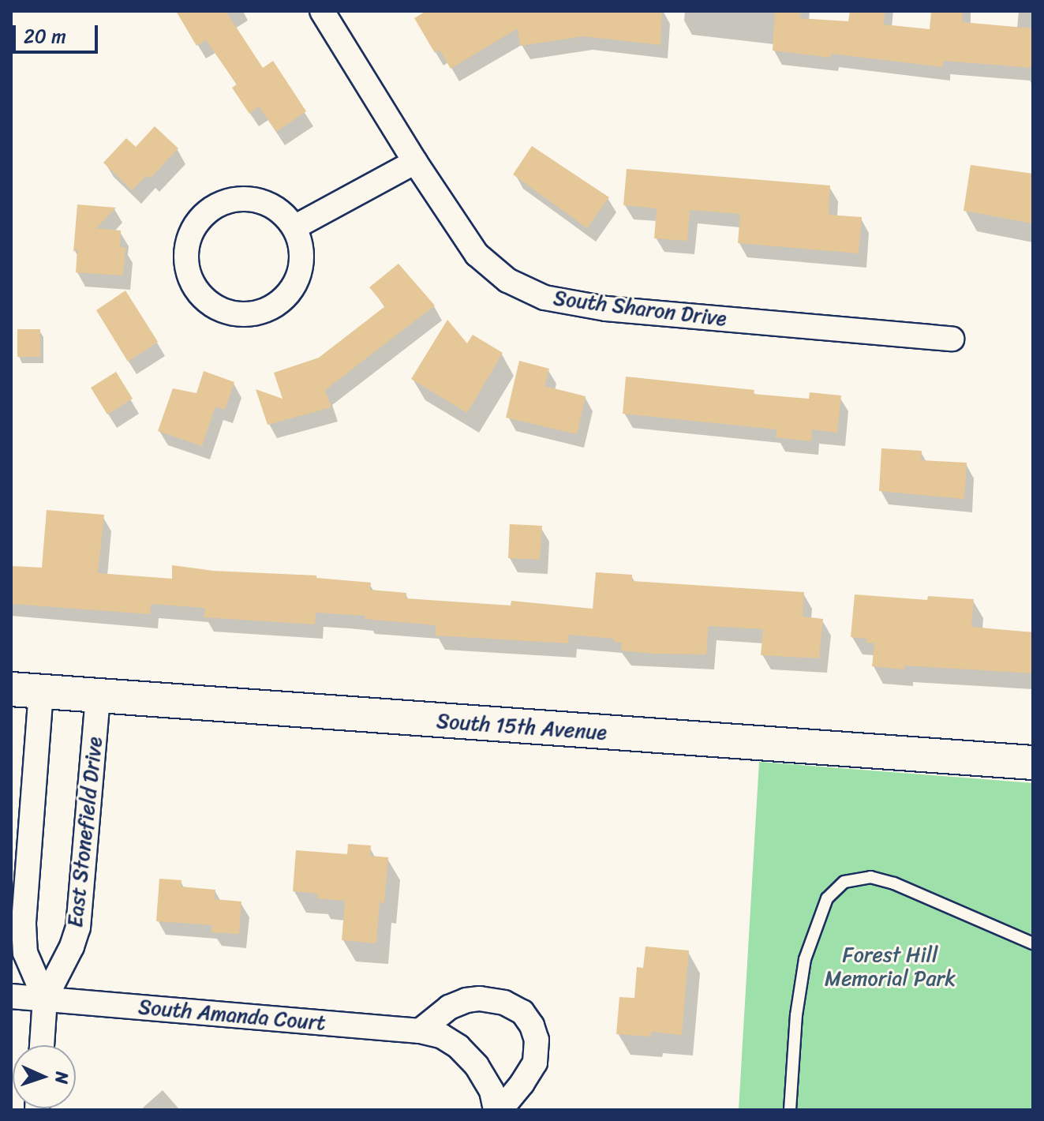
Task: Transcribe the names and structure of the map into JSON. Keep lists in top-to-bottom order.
{
  "streets": {
    "street": [
      "South Sharon Drive",
      "South 15th Avenue",
      "East Stonefield Drive",
      "South Amanda Court"
    ]
  },
  "crossings": [
    ["South 15th Avenue", "East Stonefield Drive"],
    ["East Stonefield Drive", "South Amanda Court"]
  ],
  "parks": ["Forest Hill Memorial Park"],
  "scale_bar": "20 m",
  "north": "right"
}
